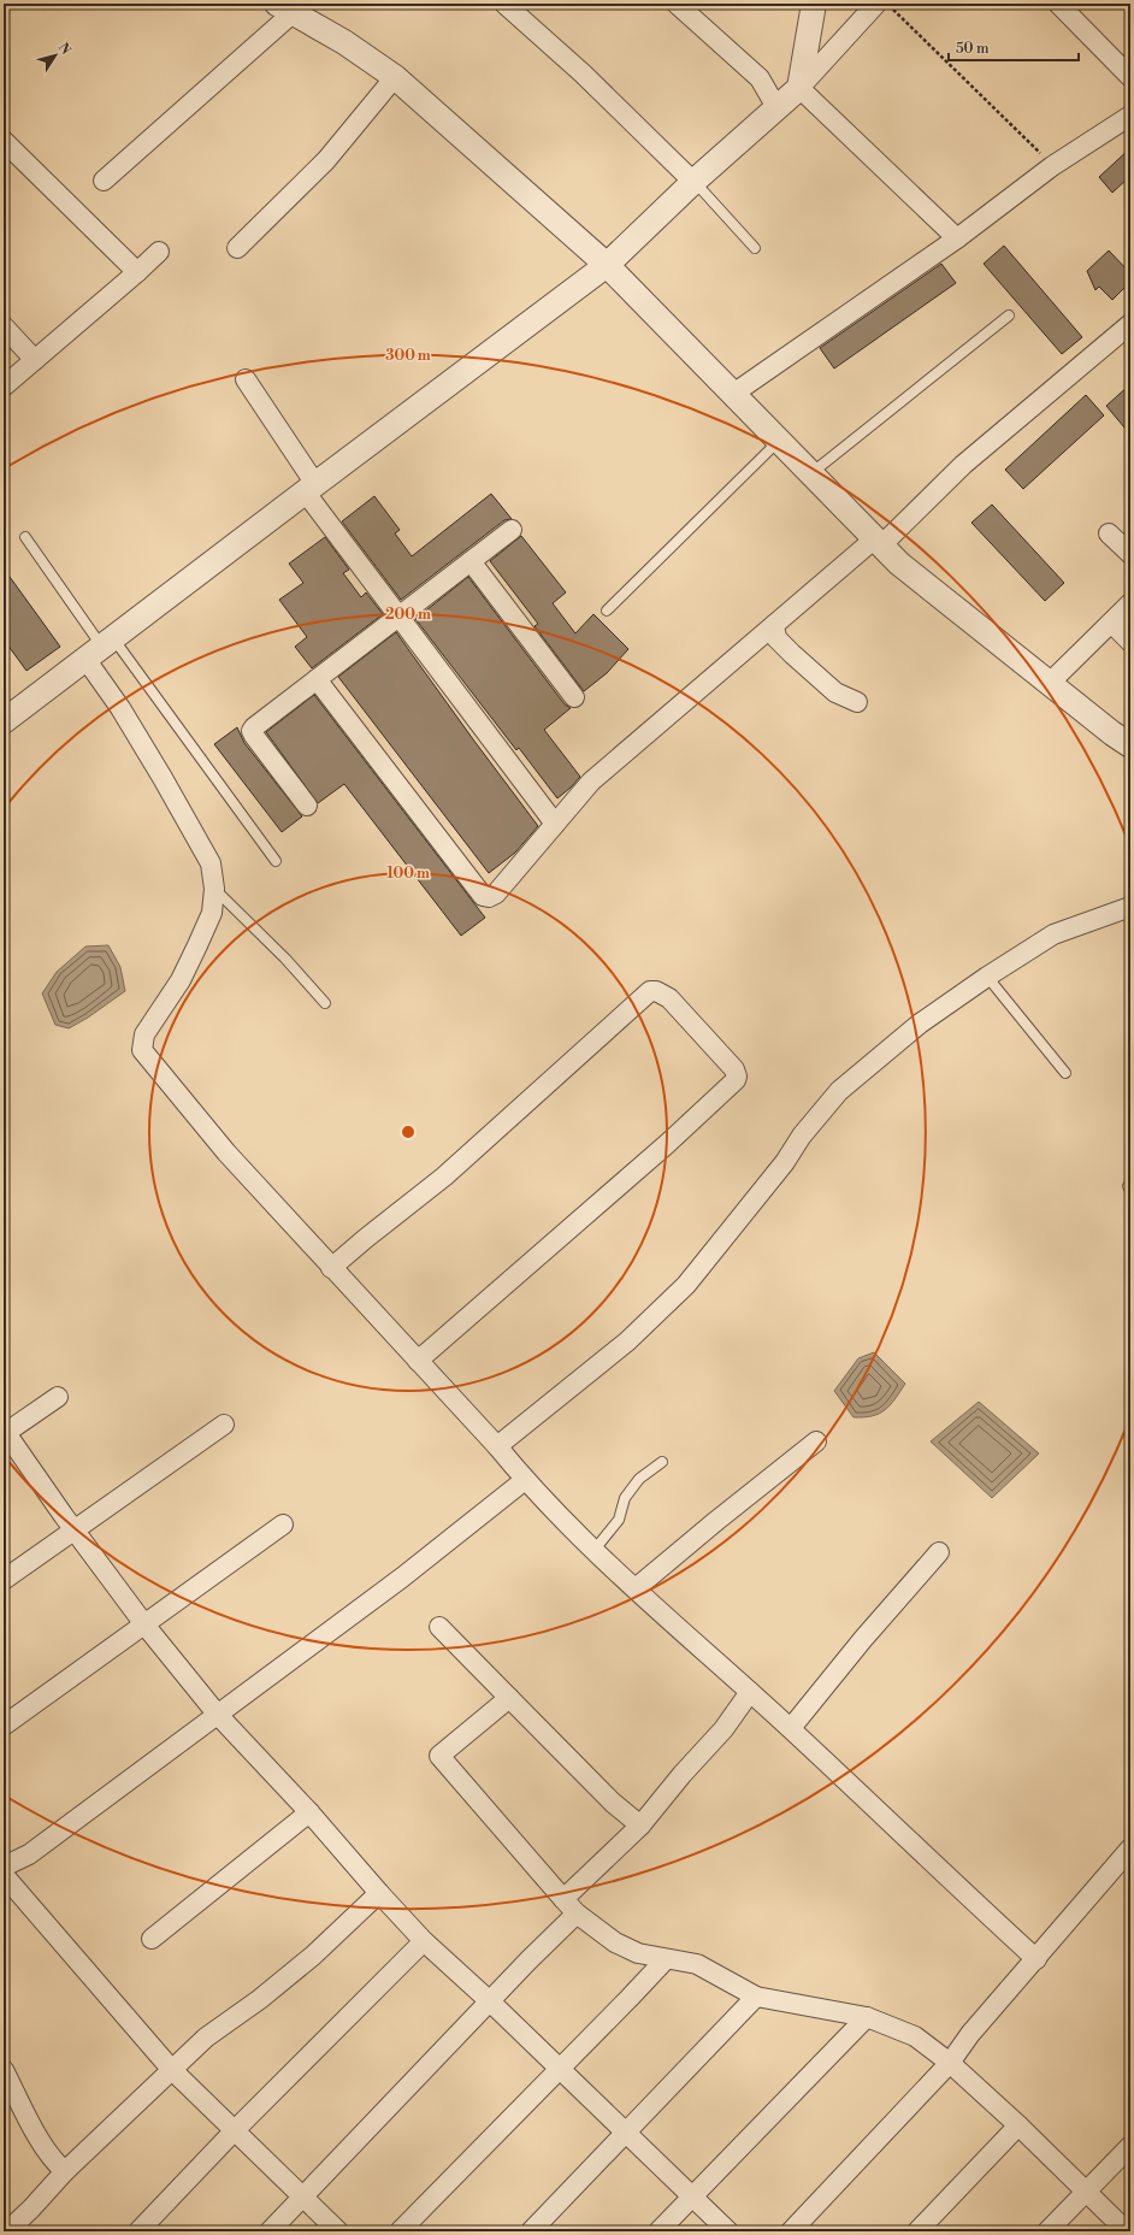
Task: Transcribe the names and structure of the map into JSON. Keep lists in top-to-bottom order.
{
  "scale_bar": "50 m",
  "north": "top right",
  "rings": ["300 m", "200 m", "100 m"]
}
